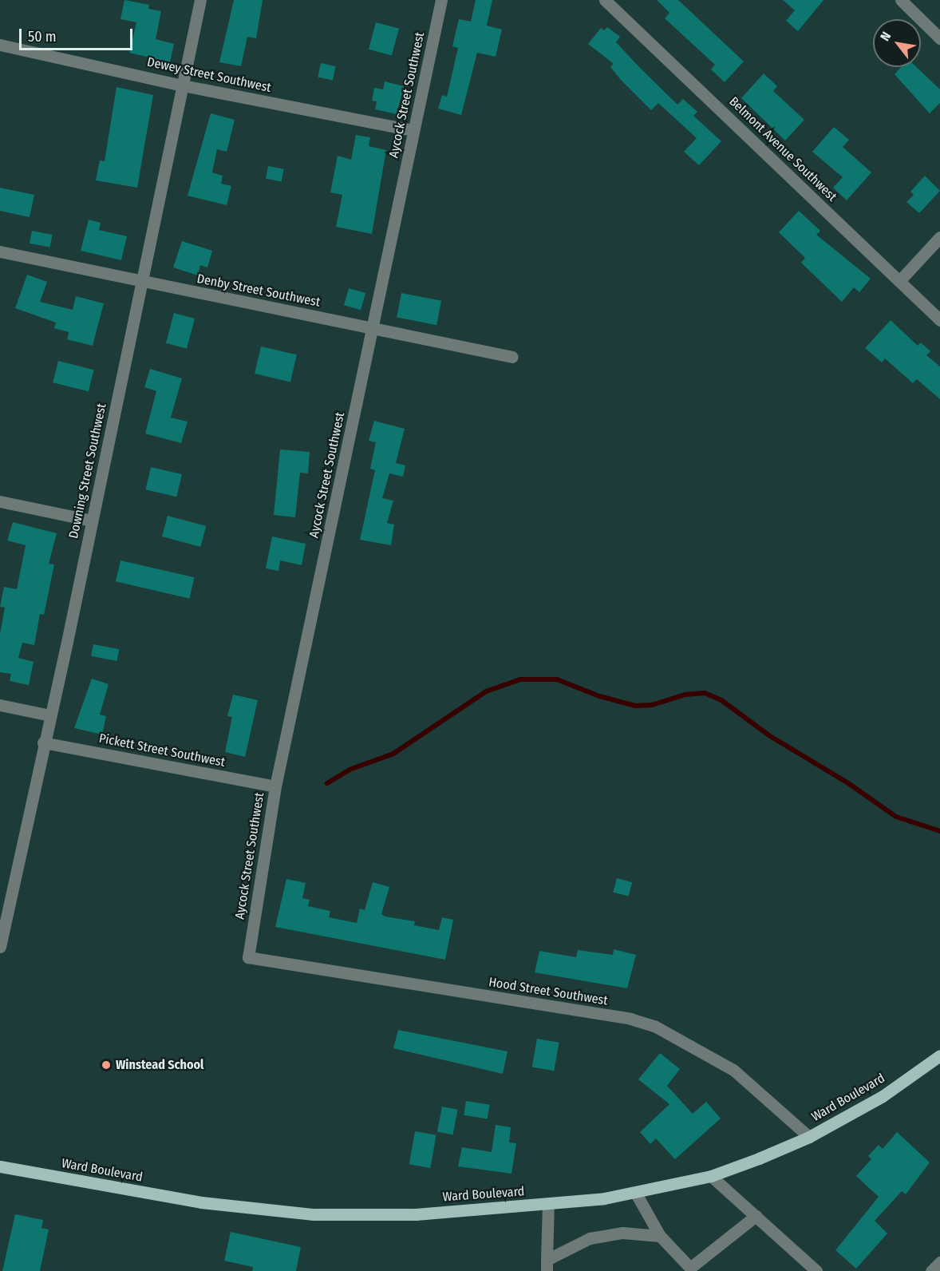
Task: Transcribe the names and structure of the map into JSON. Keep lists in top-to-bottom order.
{
  "streets": {
    "main road": ["Ward Boulevard"],
    "street": [
      "Dewey Street Southwest",
      "Aycock Street Southwest",
      "Belmont Avenue Southwest",
      "Denby Street Southwest",
      "Downing Street Southwest",
      "Pickett Street Southwest",
      "Hood Street Southwest"
    ]
  },
  "crossings": [
    ["Dewey Street Southwest", "Aycock Street Southwest"],
    ["Dewey Street Southwest", "Downing Street Southwest"],
    ["Aycock Street Southwest", "Denby Street Southwest"],
    ["Aycock Street Southwest", "Pickett Street Southwest"],
    ["Aycock Street Southwest", "Hood Street Southwest"],
    ["Denby Street Southwest", "Downing Street Southwest"],
    ["Downing Street Southwest", "Pickett Street Southwest"],
    ["Hood Street Southwest", "Ward Boulevard"]
  ],
  "places": ["Winstead School"],
  "scale_bar": "50 m",
  "north": "top left"
}
